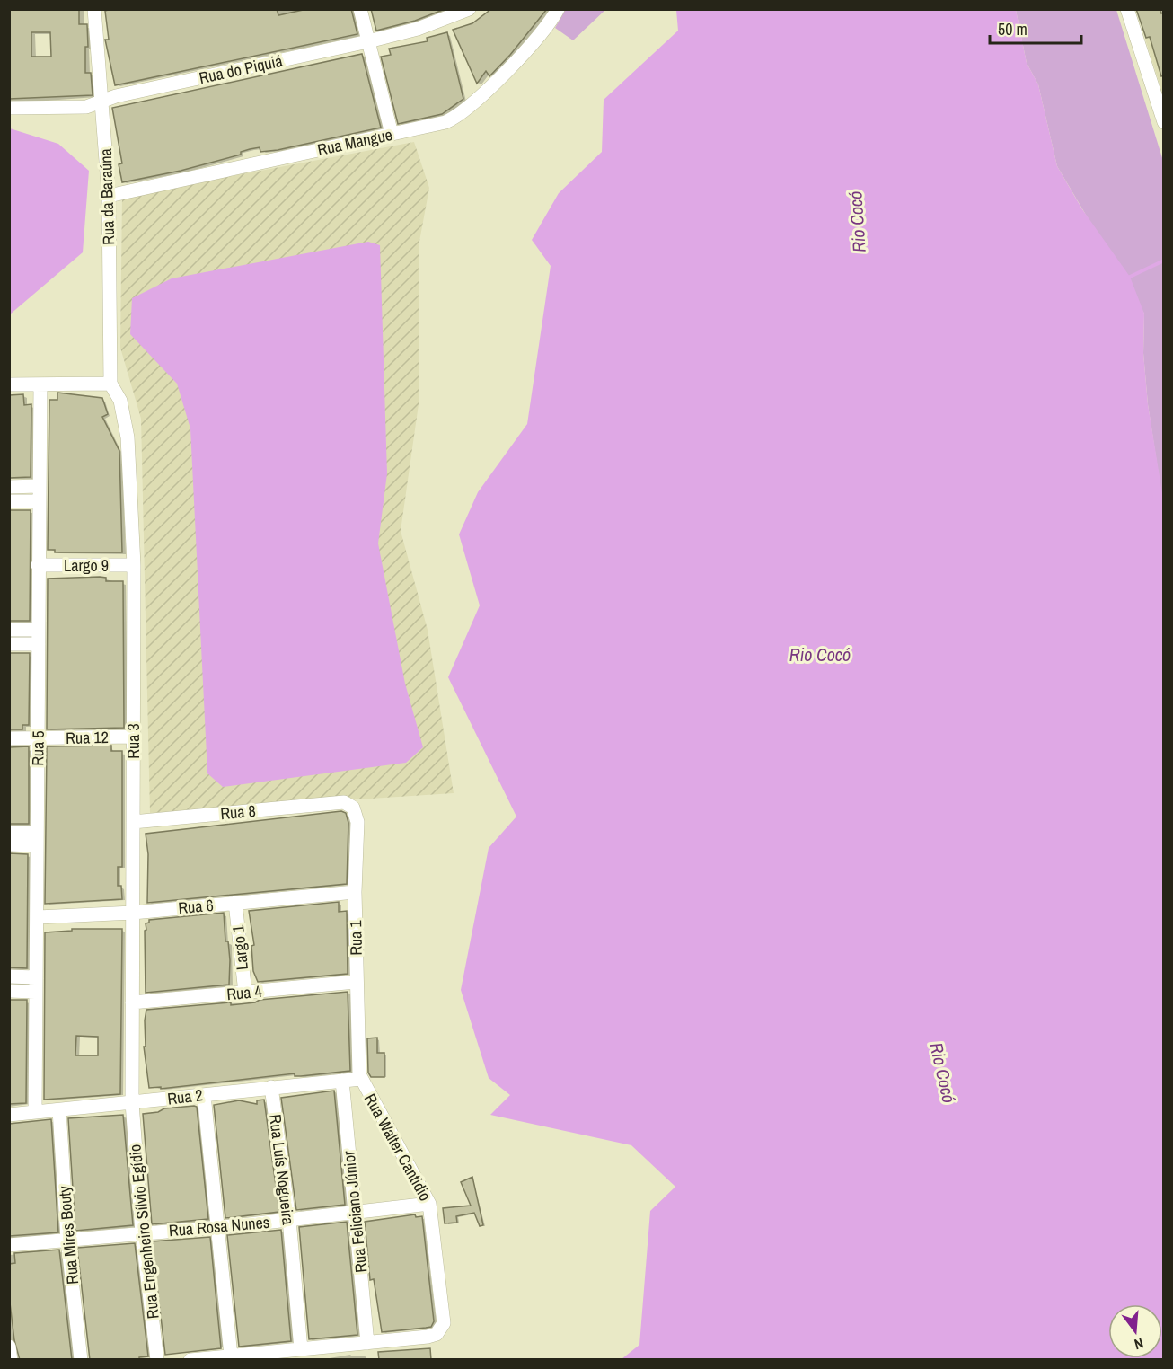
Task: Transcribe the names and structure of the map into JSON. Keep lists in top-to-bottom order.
{
  "streets": {
    "street": [
      "Rua do Piquiá",
      "Rua Mangue",
      "Rua da Baraúna",
      "Largo 9",
      "Rua 12",
      "Rua 3",
      "Rua 5",
      "Rua 8",
      "Rua 6",
      "Rua 1",
      "Largo 1",
      "Rua 4",
      "Rua 2",
      "Rua Walter Cantidio",
      "Rua Luís Nogueira",
      "Rua Feliciano Júnior",
      "Rua Rosa Nunes",
      "Rua Engenheiro Sílvio Egídio",
      "Rua Mires Bouty"
    ]
  },
  "crossings": [
    ["Rua do Piquiá", "Rua da Baraúna"],
    ["Rua Mangue", "Rua da Baraúna"],
    ["Rua da Baraúna", "Rua 3"],
    ["Largo 9", "Rua 3"],
    ["Largo 9", "Rua 5"],
    ["Rua 12", "Rua 3"],
    ["Rua 12", "Rua 5"],
    ["Rua 3", "Rua 8"],
    ["Rua 3", "Rua 6"],
    ["Rua 3", "Rua 4"],
    ["Rua 3", "Rua 2"],
    ["Rua 3", "Rua Engenheiro Sílvio Egídio"],
    ["Rua 5", "Rua 6"],
    ["Rua 5", "Rua 2"],
    ["Rua 8", "Rua 1"],
    ["Rua 6", "Rua 1"],
    ["Rua 6", "Largo 1"],
    ["Rua 1", "Rua 4"],
    ["Rua 1", "Rua 2"],
    ["Rua 1", "Rua Walter Cantidio"],
    ["Largo 1", "Rua 4"],
    ["Rua 2", "Rua Walter Cantidio"],
    ["Rua 2", "Rua Luís Nogueira"],
    ["Rua 2", "Rua Feliciano Júnior"],
    ["Rua 2", "Rua Engenheiro Sílvio Egídio"],
    ["Rua 2", "Rua Mires Bouty"],
    ["Rua Walter Cantidio", "Rua Feliciano Júnior"],
    ["Rua Walter Cantidio", "Rua Rosa Nunes"],
    ["Rua Luís Nogueira", "Rua Rosa Nunes"],
    ["Rua Feliciano Júnior", "Rua Rosa Nunes"],
    ["Rua Rosa Nunes", "Rua Engenheiro Sílvio Egídio"],
    ["Rua Rosa Nunes", "Rua Mires Bouty"]
  ],
  "water": ["Rio Cocó"],
  "scale_bar": "50 m",
  "north": "bottom"
}
